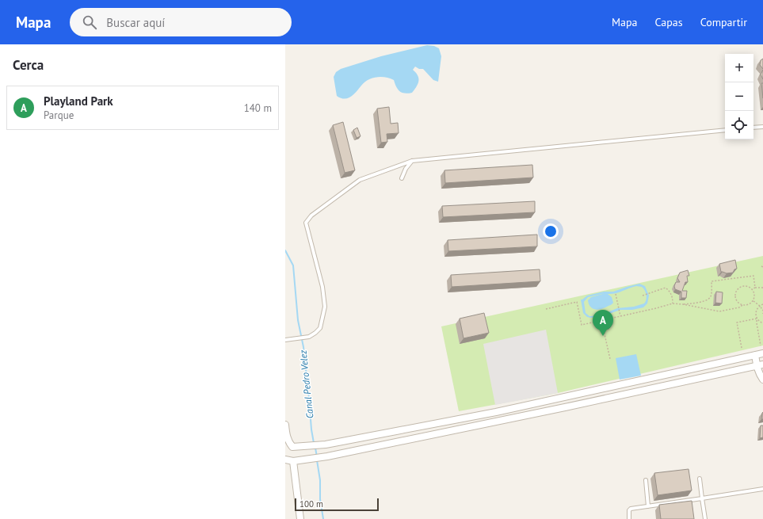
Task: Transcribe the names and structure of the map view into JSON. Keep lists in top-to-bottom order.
{
  "water": ["Canal Pedro Velez"],
  "scale_bar": "100 m",
  "page": {
    "header": "Mapa",
    "search": "Buscar aquí",
    "nav": ["Mapa", "Capas", "Compartir"],
    "heading": "Cerca",
    "map_buttons": ["+", "−"],
    "list": [
      {
        "mark": "A",
        "name": "Playland Park",
        "note": "Parque",
        "value": "140 m"
      }
    ],
    "pins": "A",
    "scale": "100 m"
  }
}
